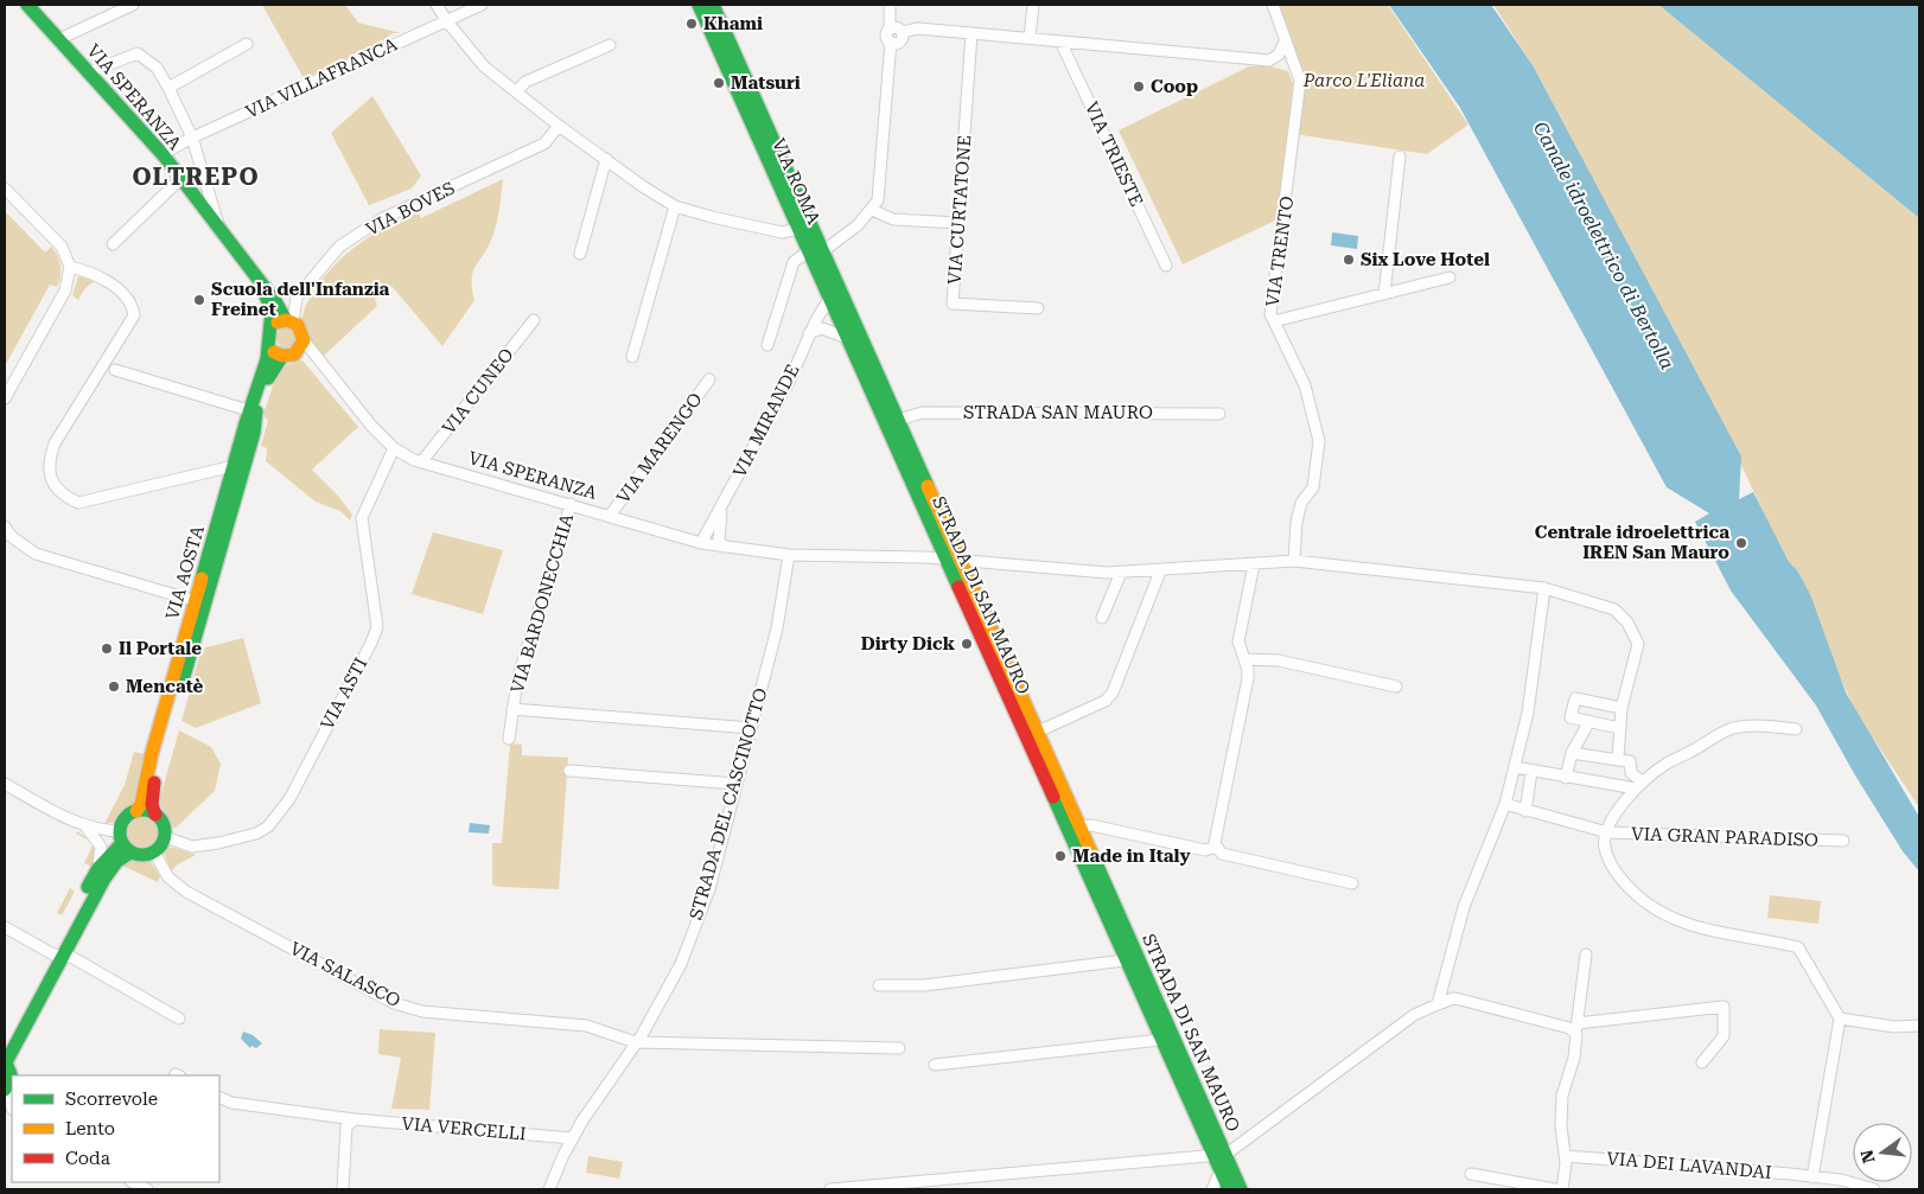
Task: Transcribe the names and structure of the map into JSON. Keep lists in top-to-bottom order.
{
  "streets": {
    "main road": [
      "VIA SPERANZA",
      "VIA ROMA",
      "VIA AOSTA",
      "STRADA DI SAN MAURO"
    ],
    "street": [
      "VIA VILLAFRANCA",
      "VIA TRIESTE",
      "VIA BOVES",
      "VIA CURTATONE",
      "VIA TRENTO",
      "VIA CUNEO",
      "STRADA SAN MAURO",
      "VIA MIRANDE",
      "VIA MARENGO",
      "VIA BARDONECCHIA",
      "VIA ASTI",
      "STRADA DEL CASCINOTTO",
      "VIA GRAN PARADISO",
      "VIA SALASCO",
      "VIA VERCELLI",
      "VIA DEI LAVANDAI"
    ]
  },
  "crossings": [
    ["VIA VILLAFRANCA", "VIA SPERANZA"],
    ["VIA SPERANZA", "VIA BOVES"],
    ["VIA SPERANZA", "VIA CUNEO"],
    ["VIA SPERANZA", "VIA MIRANDE"],
    ["VIA SPERANZA", "VIA MARENGO"],
    ["VIA SPERANZA", "VIA AOSTA"],
    ["VIA SPERANZA", "STRADA DI SAN MAURO"],
    ["VIA SPERANZA", "VIA BARDONECCHIA"],
    ["VIA SPERANZA", "VIA ASTI"],
    ["VIA SPERANZA", "STRADA DEL CASCINOTTO"],
    ["VIA ROMA", "VIA MIRANDE"],
    ["VIA ROMA", "STRADA DI SAN MAURO"],
    ["VIA BOVES", "VIA AOSTA"],
    ["STRADA SAN MAURO", "STRADA DI SAN MAURO"],
    ["VIA AOSTA", "VIA ASTI"],
    ["VIA AOSTA", "VIA SALASCO"],
    ["VIA ASTI", "VIA SALASCO"],
    ["STRADA DEL CASCINOTTO", "VIA SALASCO"],
    ["STRADA DEL CASCINOTTO", "VIA VERCELLI"]
  ],
  "districts": ["OLTREPO"],
  "water": ["Canale idroelettrico di Bertolla"],
  "parks": ["Parco L'Eliana"],
  "places": [
    "Khami",
    "Matsuri",
    "Coop",
    "Six Love Hotel",
    "Scuola dell'Infanzia Freinet",
    "Centrale idroelettrica IREN San Mauro",
    "Dirty Dick",
    "Il Portale",
    "Mencatè",
    "Made in Italy"
  ],
  "legend": ["Scorrevole", "Lento", "Coda"],
  "north": "left"
}
